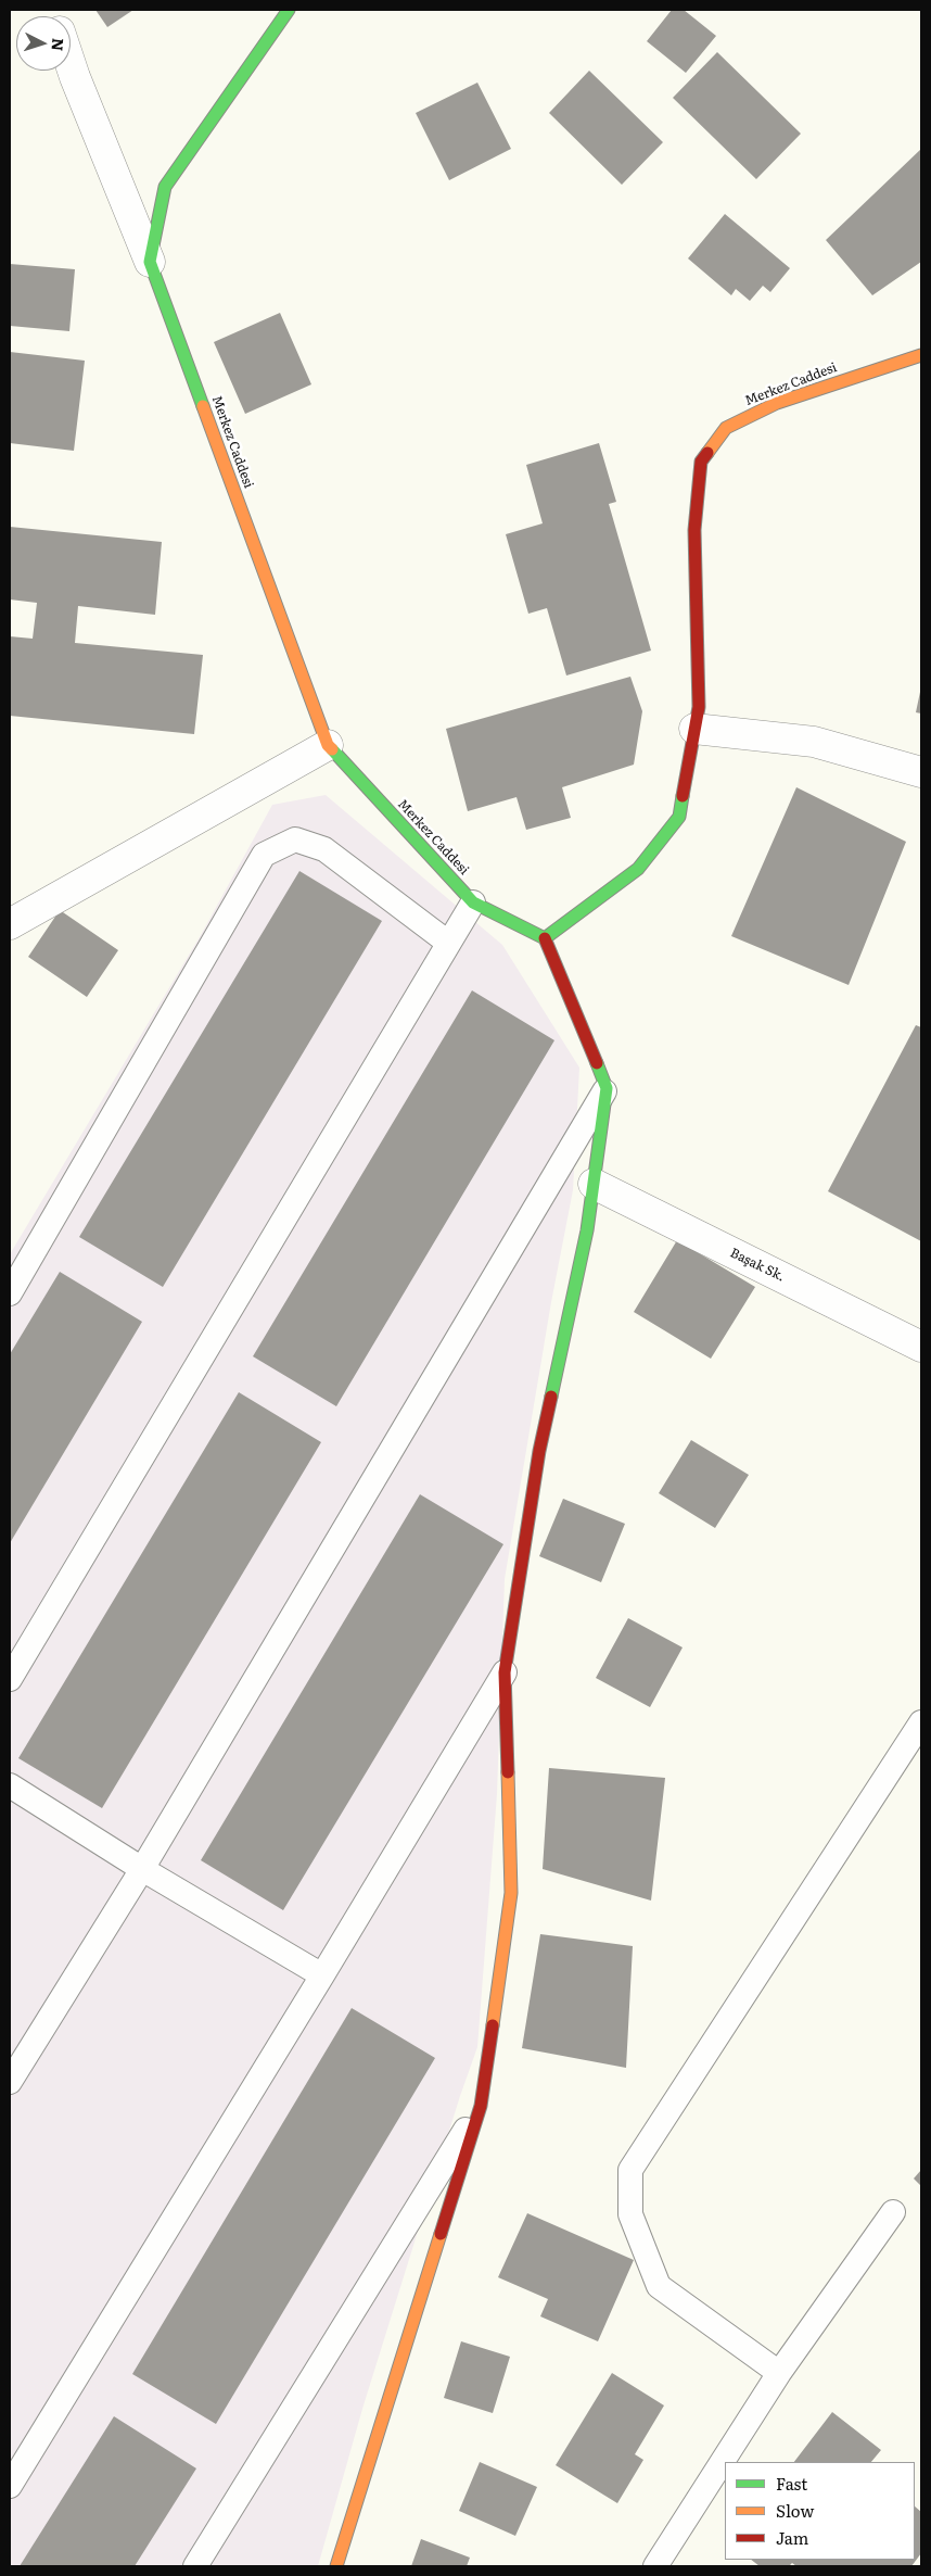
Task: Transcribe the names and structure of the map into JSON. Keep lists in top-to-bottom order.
{
  "streets": {
    "street": ["Merkez Caddesi", "Başak Sk."]
  },
  "legend": ["Fast", "Slow", "Jam"],
  "north": "right"
}
